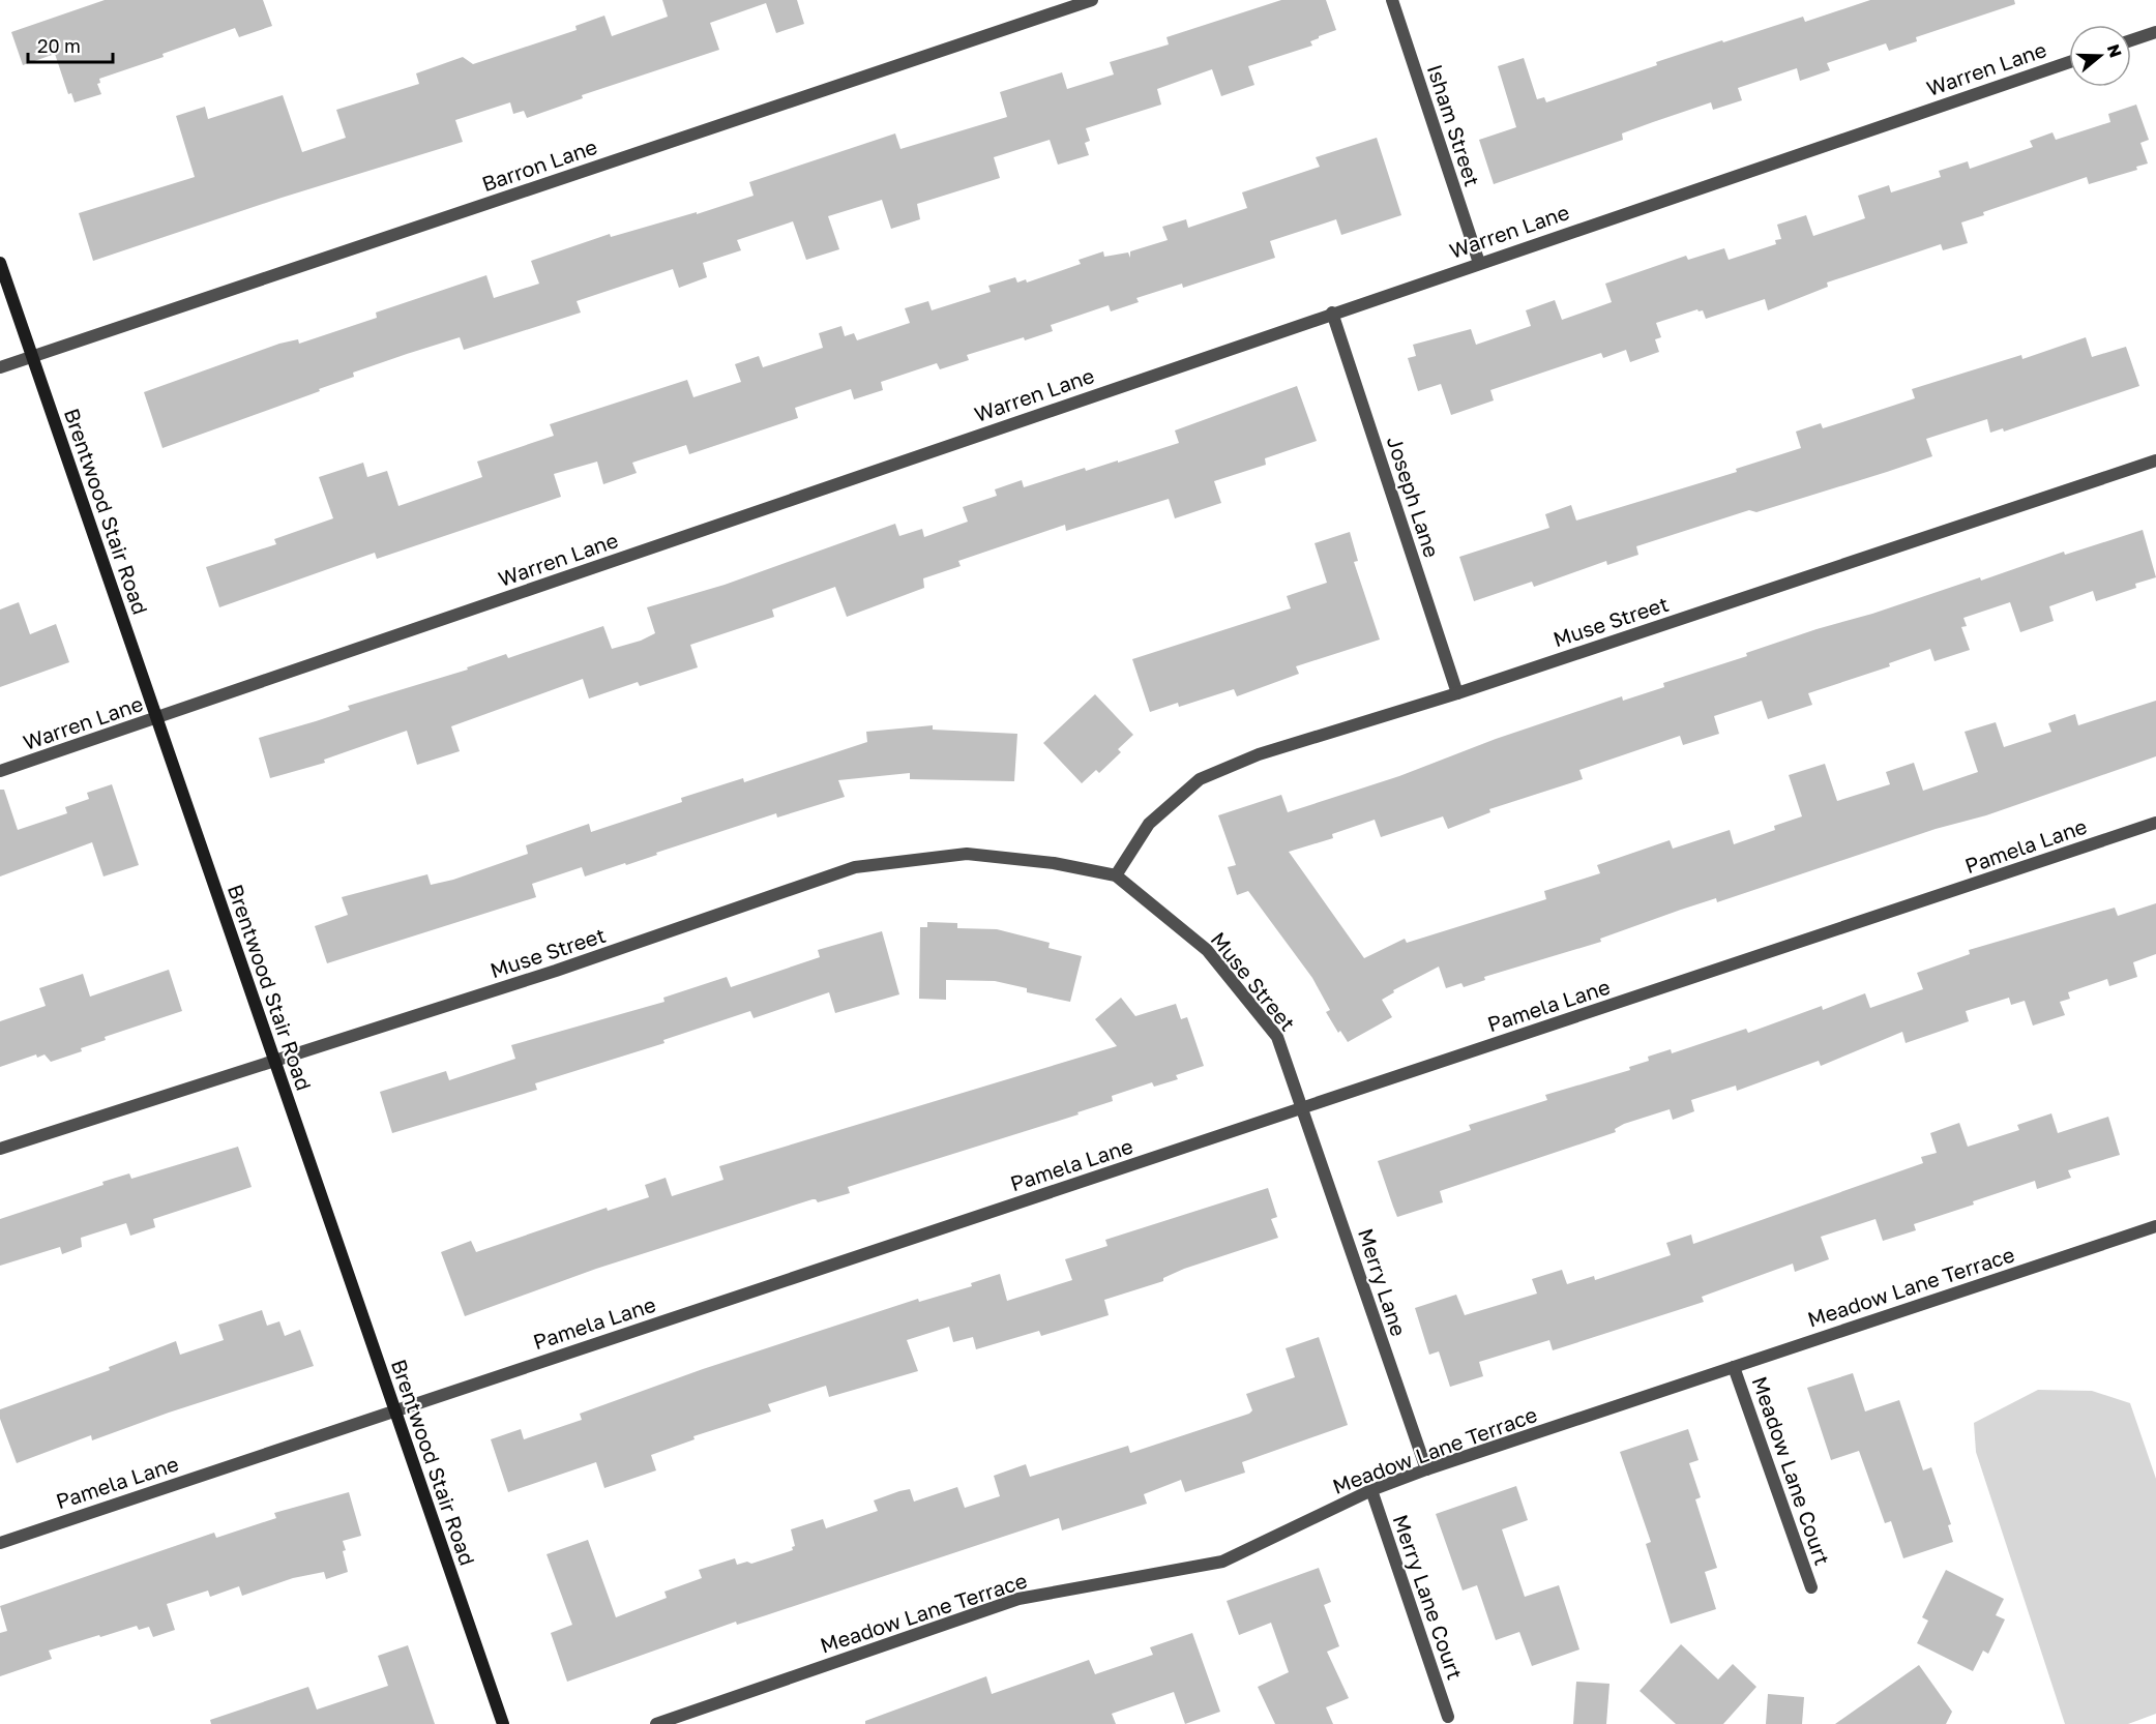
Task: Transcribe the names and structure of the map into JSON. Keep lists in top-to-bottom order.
{
  "streets": {
    "main road": ["Brentwood Stair Road"],
    "street": [
      "Warren Lane",
      "Isham Street",
      "Barron Lane",
      "Joseph Lane",
      "Muse Street",
      "Pamela Lane",
      "Merry Lane",
      "Meadow Lane Terrace",
      "Meadow Lane Court",
      "Merry Lane Court"
    ]
  },
  "crossings": [
    ["Warren Lane", "Isham Street"],
    ["Warren Lane", "Joseph Lane"],
    ["Warren Lane", "Brentwood Stair Road"],
    ["Barron Lane", "Brentwood Stair Road"],
    ["Joseph Lane", "Muse Street"],
    ["Brentwood Stair Road", "Muse Street"],
    ["Brentwood Stair Road", "Pamela Lane"],
    ["Muse Street", "Pamela Lane"],
    ["Muse Street", "Merry Lane"],
    ["Pamela Lane", "Merry Lane"],
    ["Merry Lane", "Meadow Lane Terrace"],
    ["Meadow Lane Terrace", "Meadow Lane Court"],
    ["Meadow Lane Terrace", "Merry Lane Court"]
  ],
  "scale_bar": "20 m",
  "north": "right"
}
